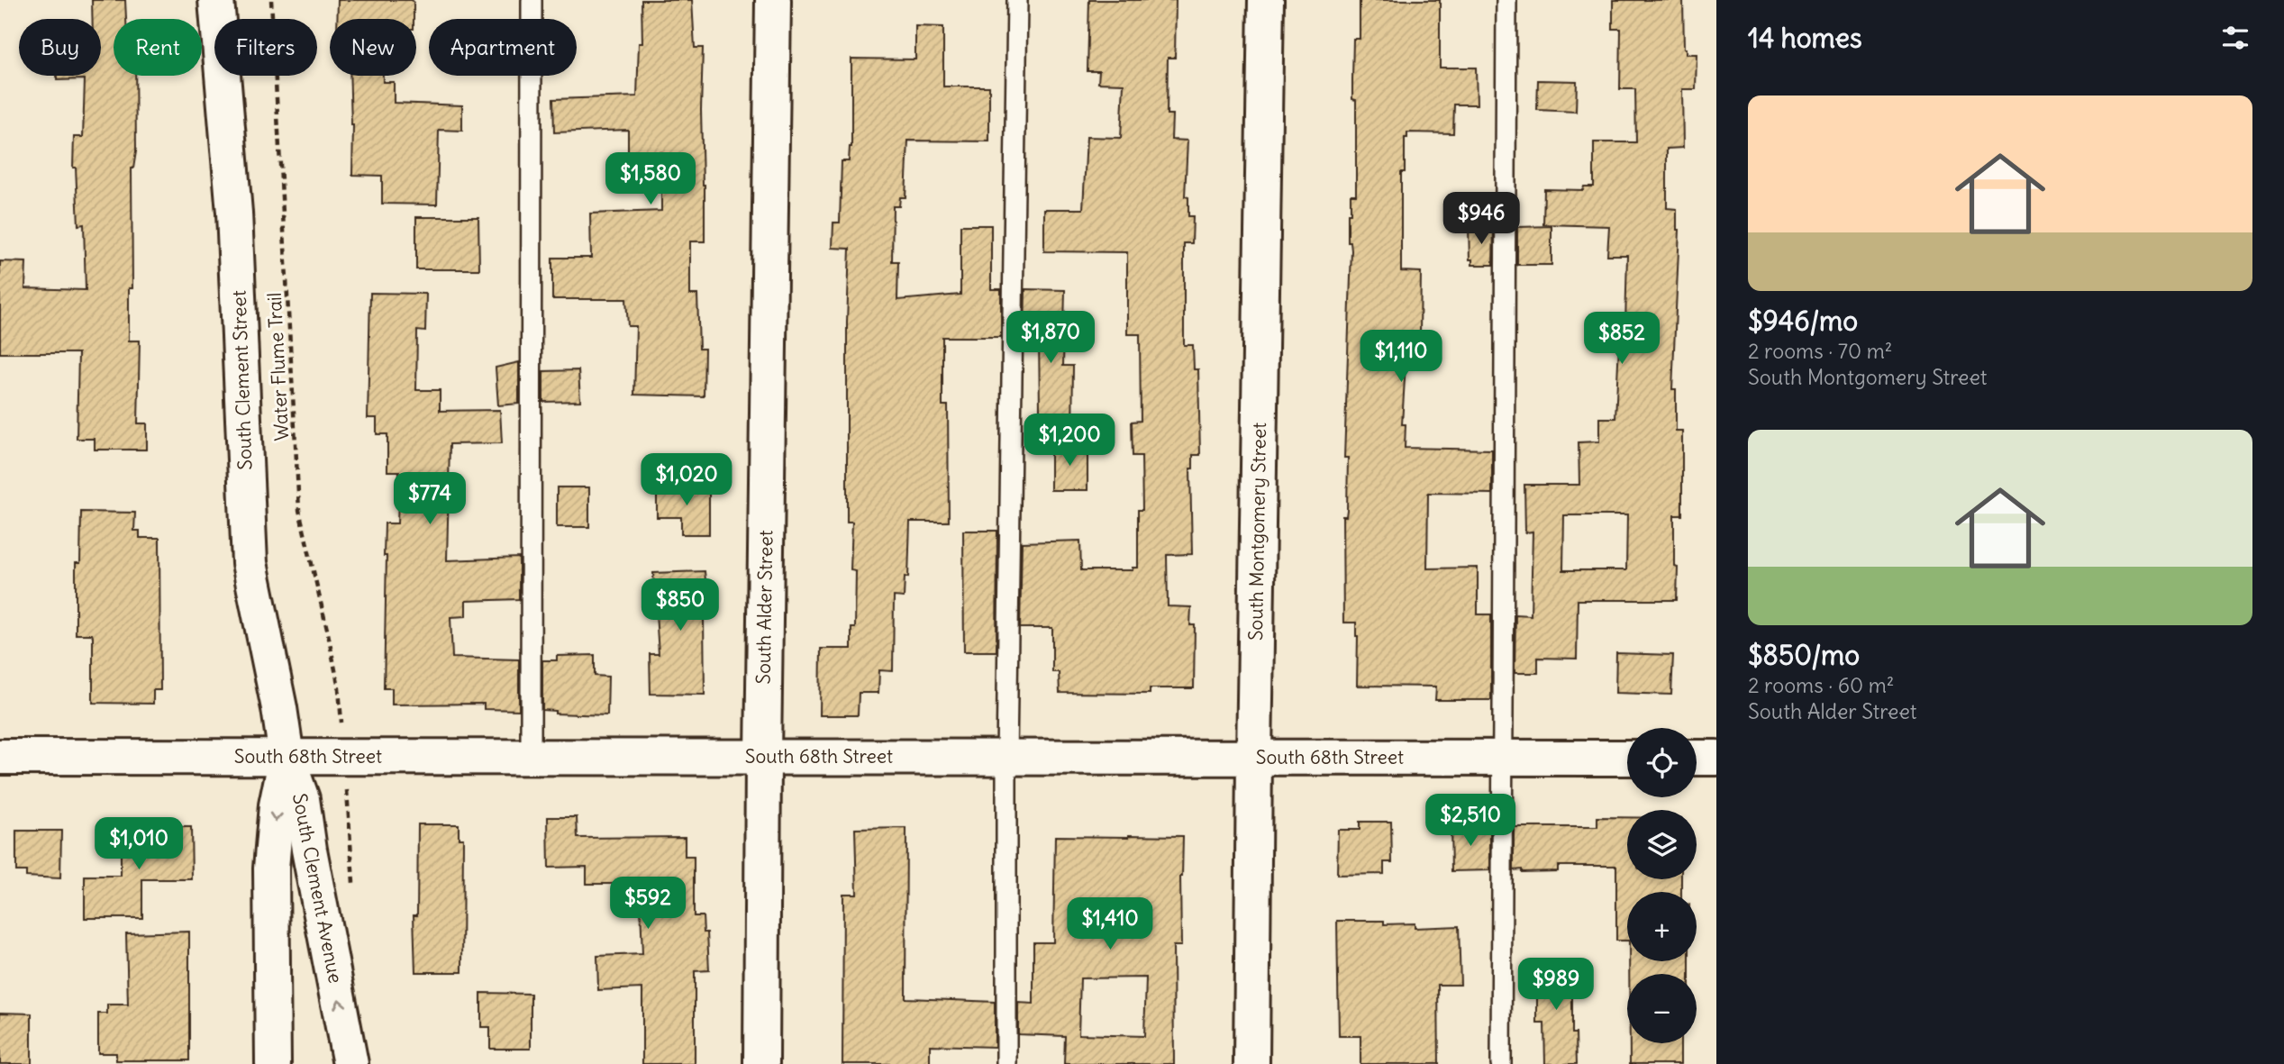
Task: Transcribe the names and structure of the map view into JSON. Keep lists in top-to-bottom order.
{
  "streets": {
    "street": [
      "South Clement Street",
      "South Montgomery Street",
      "South Alder Street",
      "South 68th Street",
      "South Clement Avenue"
    ],
    "path": ["Water Flume Trail"]
  },
  "crossings": [
    ["South Clement Street", "South 68th Street"],
    ["South Clement Street", "South Clement Avenue"],
    ["South Montgomery Street", "South 68th Street"],
    ["South Alder Street", "South 68th Street"],
    ["South 68th Street", "South Clement Avenue"]
  ],
  "page": {
    "heading": "14 homes",
    "chip": [
      "Buy",
      "Rent",
      "Filters",
      "New",
      "Apartment"
    ],
    "list": [
      {
        "name": "$946/mo",
        "note": "2 rooms · 70 m² · South Montgomery Street"
      },
      {
        "name": "$850/mo",
        "note": "2 rooms · 60 m² · South Alder Street"
      }
    ],
    "price": [
      "$1,580",
      "$946",
      "$1,870",
      "$852",
      "$1,110",
      "$1,200",
      "$1,020",
      "$774",
      "$850",
      "$2,510",
      "$1,010",
      "$592",
      "$1,410",
      "$989"
    ],
    "map_buttons": ["+", "−"]
  }
}
